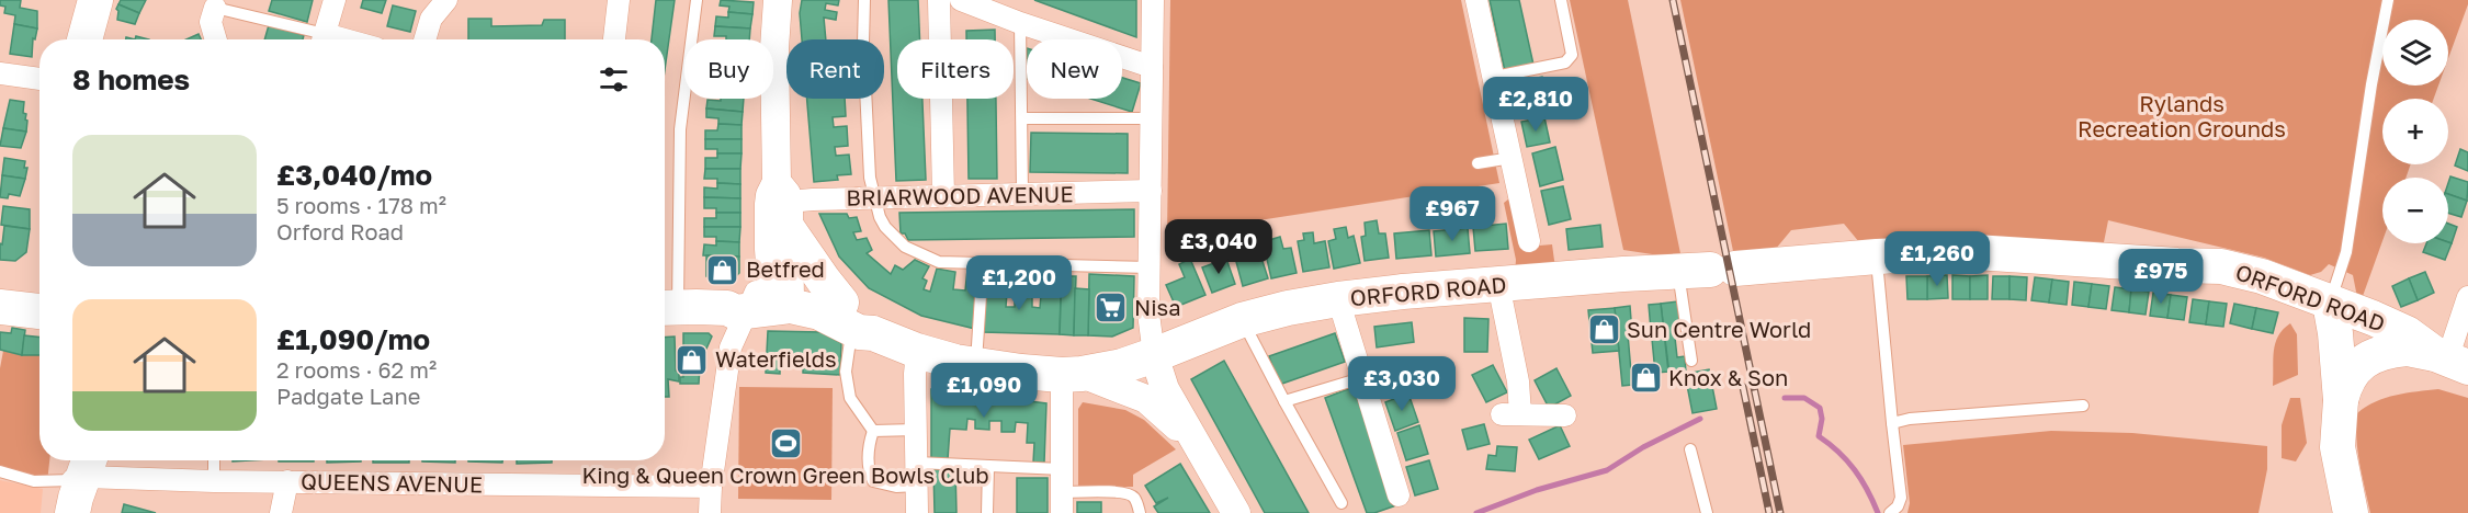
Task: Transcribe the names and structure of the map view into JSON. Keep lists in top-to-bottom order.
{
  "streets": {
    "main road": ["ORFORD ROAD"],
    "street": ["BRIARWOOD AVENUE", "QUEENS AVENUE"]
  },
  "parks": ["Rylands Recreation Grounds"],
  "places": {
    "shop": [
      "Betfred",
      "Sun Centre World",
      "Waterfields",
      "Knox & Son"
    ],
    "supermarket": ["Nisa"],
    "sports": ["King & Queen Crown Green Bowls Club"]
  },
  "page": {
    "map_buttons": ["+", "−"],
    "chip": [
      "Buy",
      "Rent",
      "Filters",
      "New"
    ],
    "heading": "8 homes",
    "price": [
      "£2,810",
      "£967",
      "£3,040",
      "£1,260",
      "£975",
      "£1,200",
      "£3,030",
      "£1,090"
    ],
    "list": [
      {
        "name": "£3,040/mo",
        "note": "5 rooms · 178 m² · Orford Road"
      },
      {
        "name": "£1,090/mo",
        "note": "2 rooms · 62 m² · Padgate Lane"
      }
    ]
  }
}
